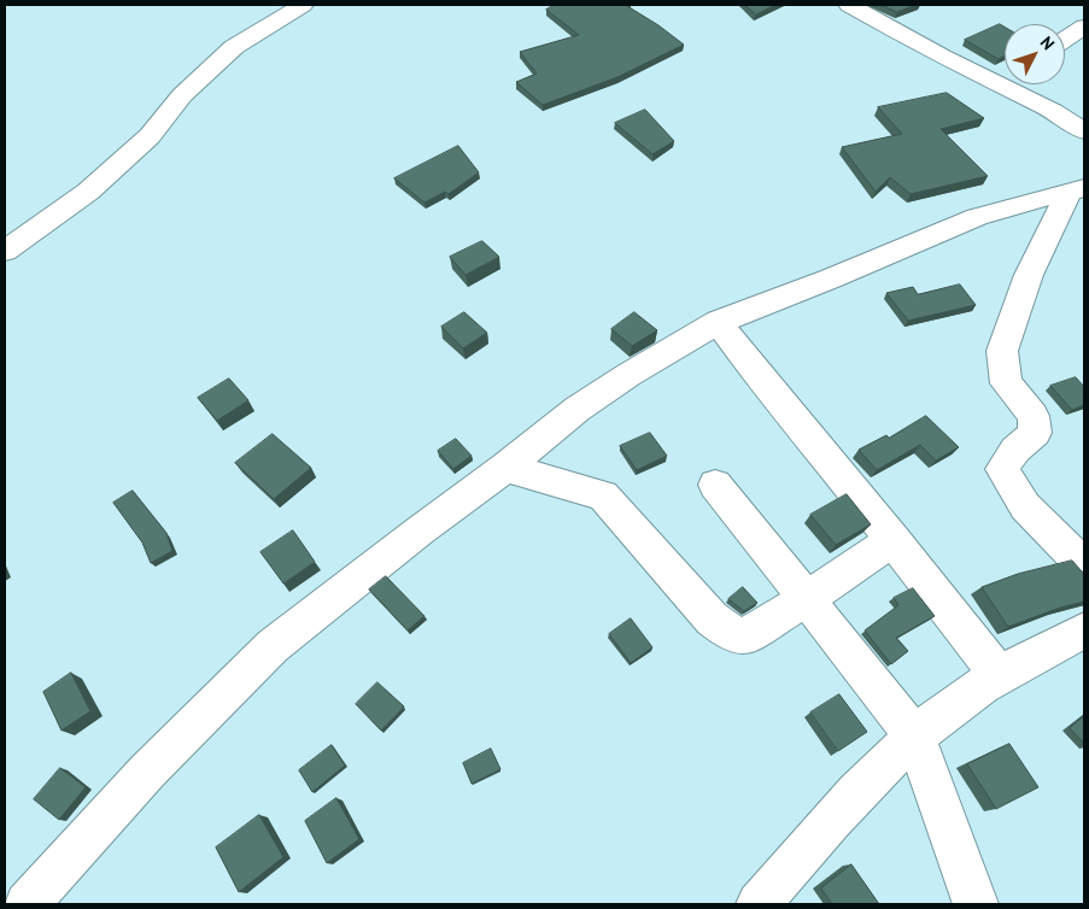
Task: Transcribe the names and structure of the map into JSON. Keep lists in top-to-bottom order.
{
  "north": "top right"
}
